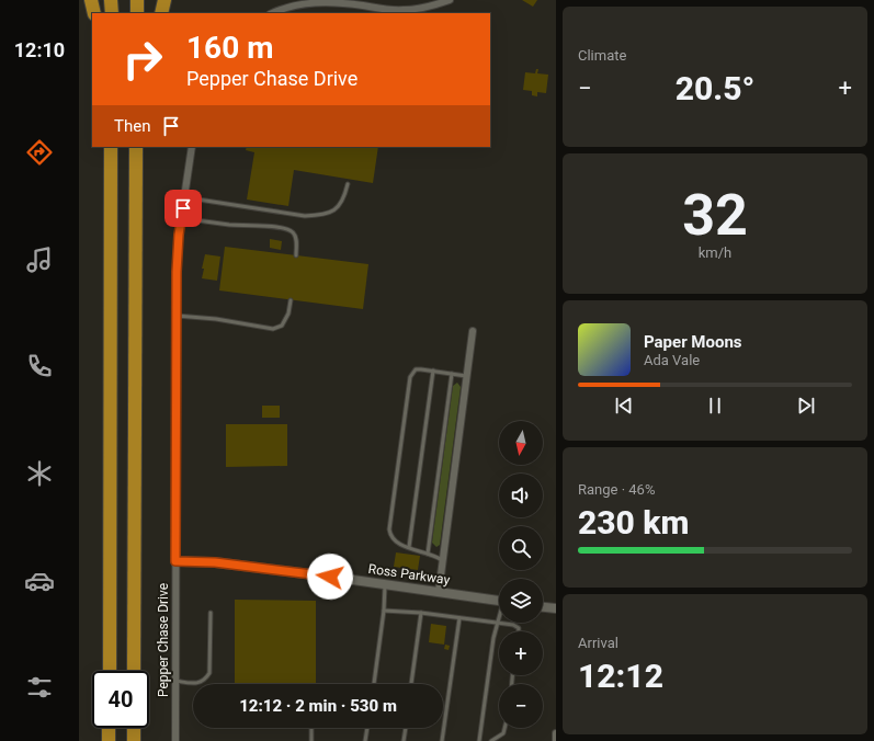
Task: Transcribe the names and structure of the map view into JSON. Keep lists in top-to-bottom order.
{
  "streets": {
    "street": ["Ross Parkway", "Pepper Chase Drive"]
  },
  "crossings": [
    ["Ross Parkway", "Pepper Chase Drive"]
  ],
  "north": "bottom",
  "page": {
    "tabs": "12:10",
    "tile": [
      "Climate",
      ["32", "km/h"],
      ["Range · 46%", "230 km"],
      ["Arrival", "12:12"]
    ],
    "turn": ["160 m", "Pepper Chase Drive"],
    "heat": ["−", "20.5°", "+"],
    "then": "Then",
    "song": ["Paper Moons", "Ada Vale"],
    "map_buttons": ["+", "−"],
    "limit": "40",
    "trip": "12:12 · 2 min · 530 m"
  }
}
